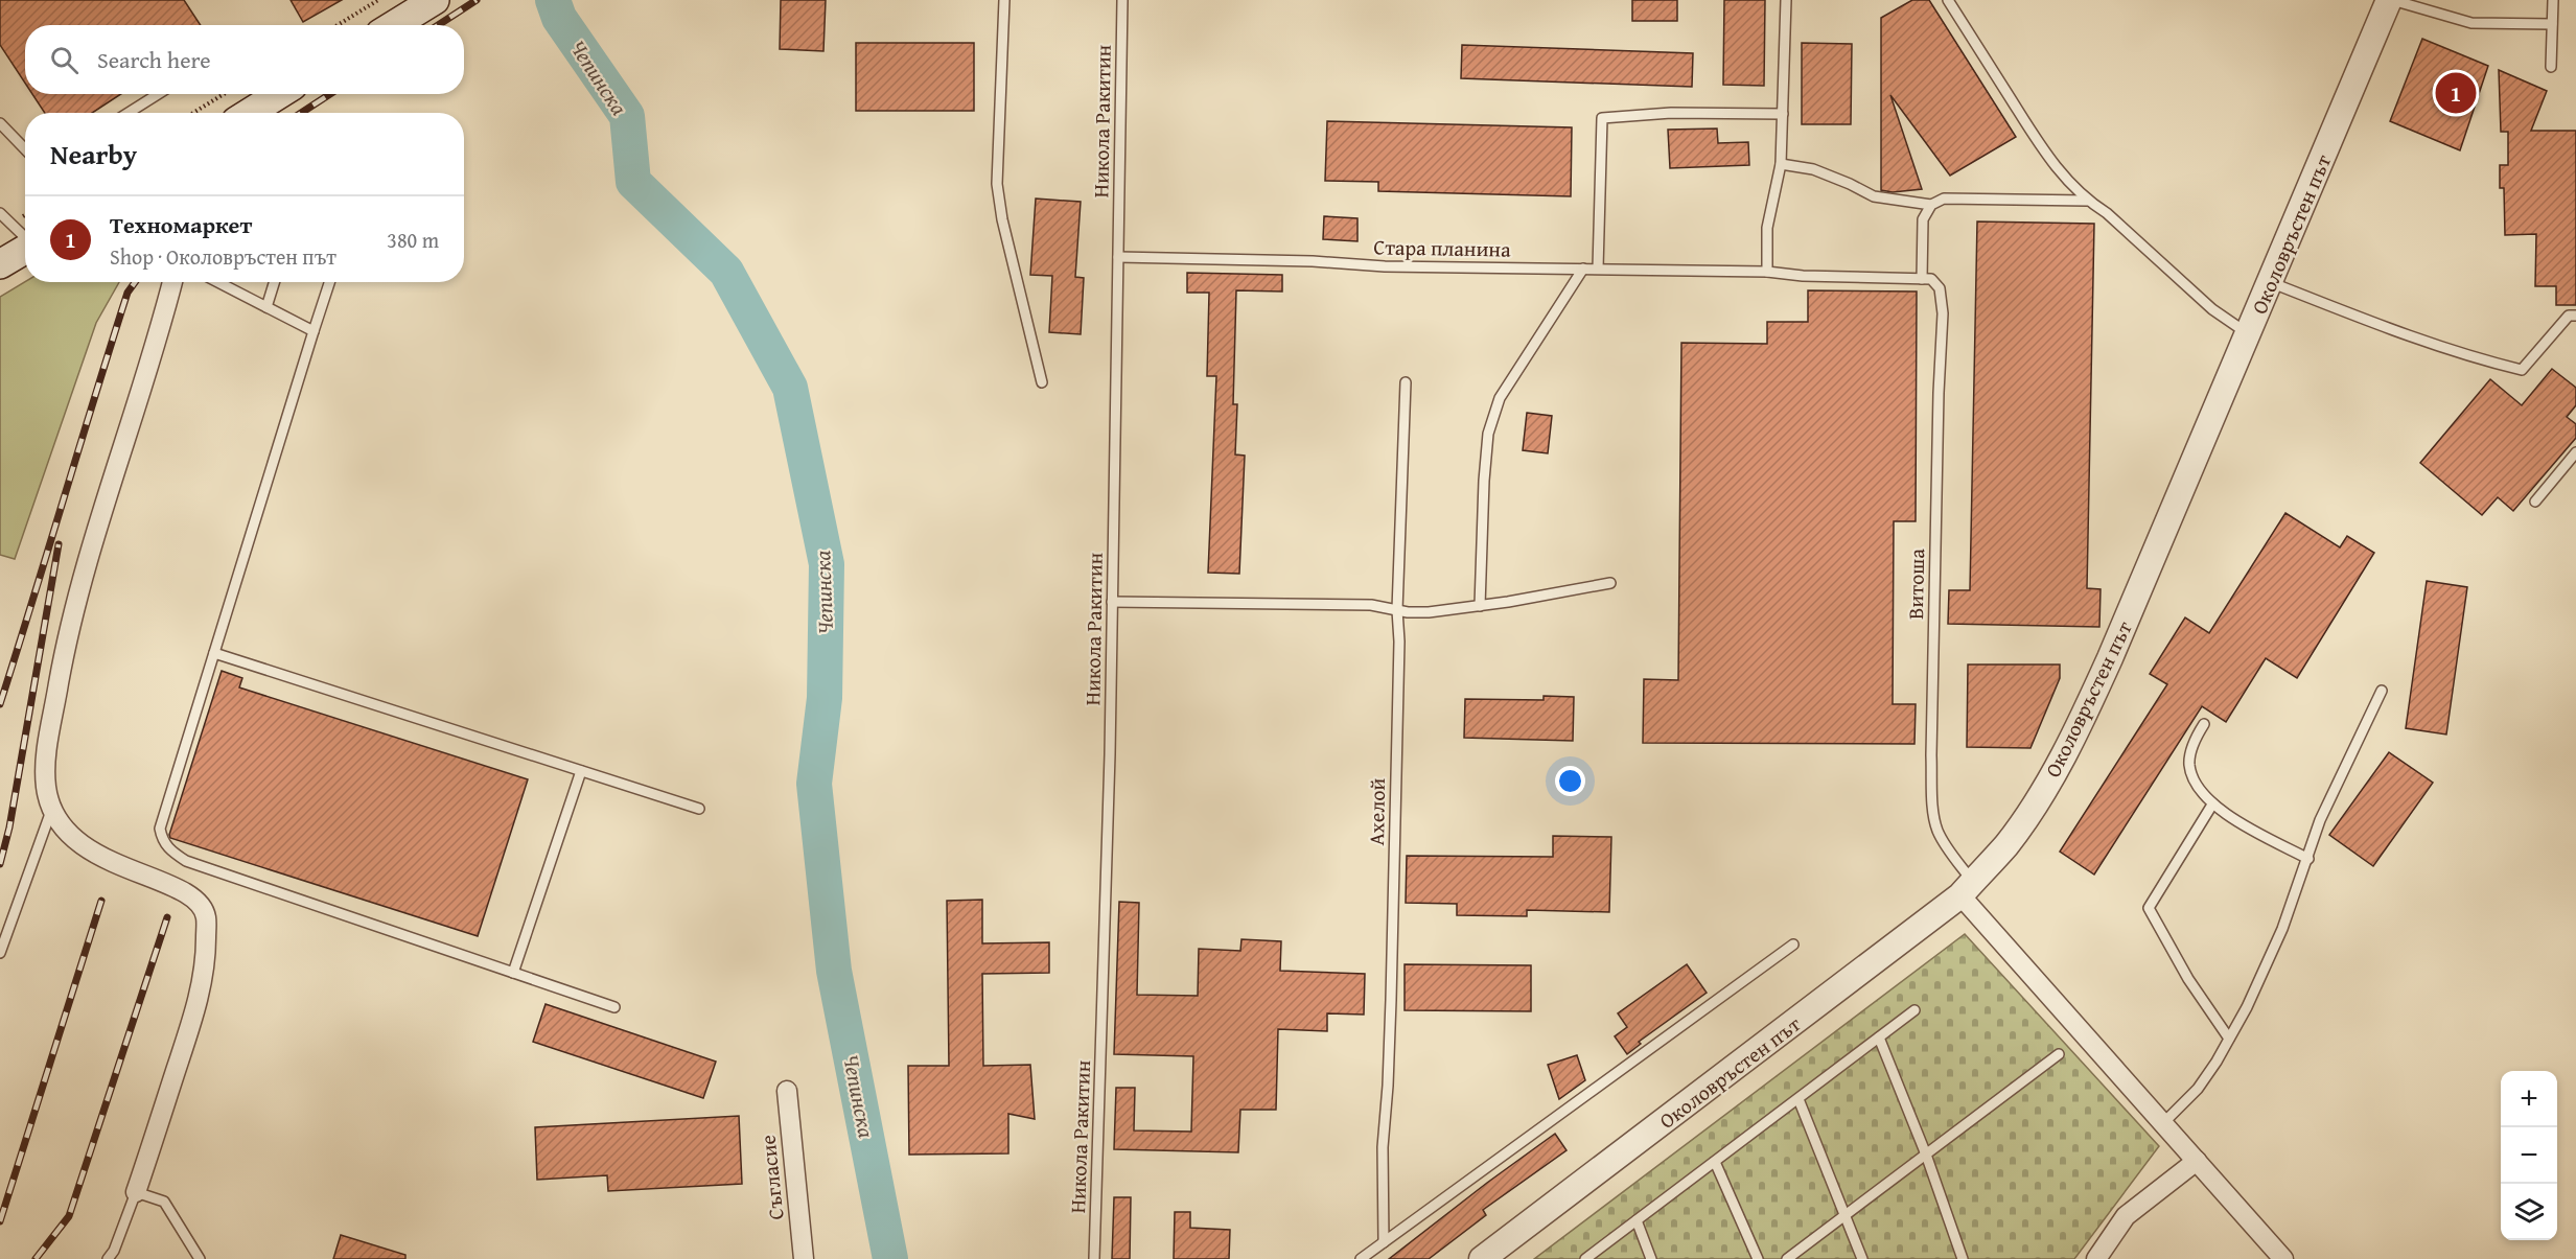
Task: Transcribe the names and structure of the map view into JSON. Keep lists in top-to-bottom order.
{
  "streets": {
    "street": ["Околовръстен път", "Съгласие"],
    "lane": [
      "Никола Ракитин",
      "Стара планина",
      "Витоша",
      "Ахелой"
    ]
  },
  "crossings": [
    ["Никола Ракитин", "Стара планина"],
    ["Околовръстен път", "Витоша"],
    ["Стара планина", "Витоша"]
  ],
  "water": ["Чепинска"],
  "page": {
    "search": "Search here",
    "pins": "1",
    "heading": "Nearby",
    "list": [
      {
        "mark": "1",
        "name": "Техномаркет",
        "note": "Shop · Околовръстен път",
        "value": "380 m"
      }
    ],
    "map_buttons": ["+", "−"]
  }
}
